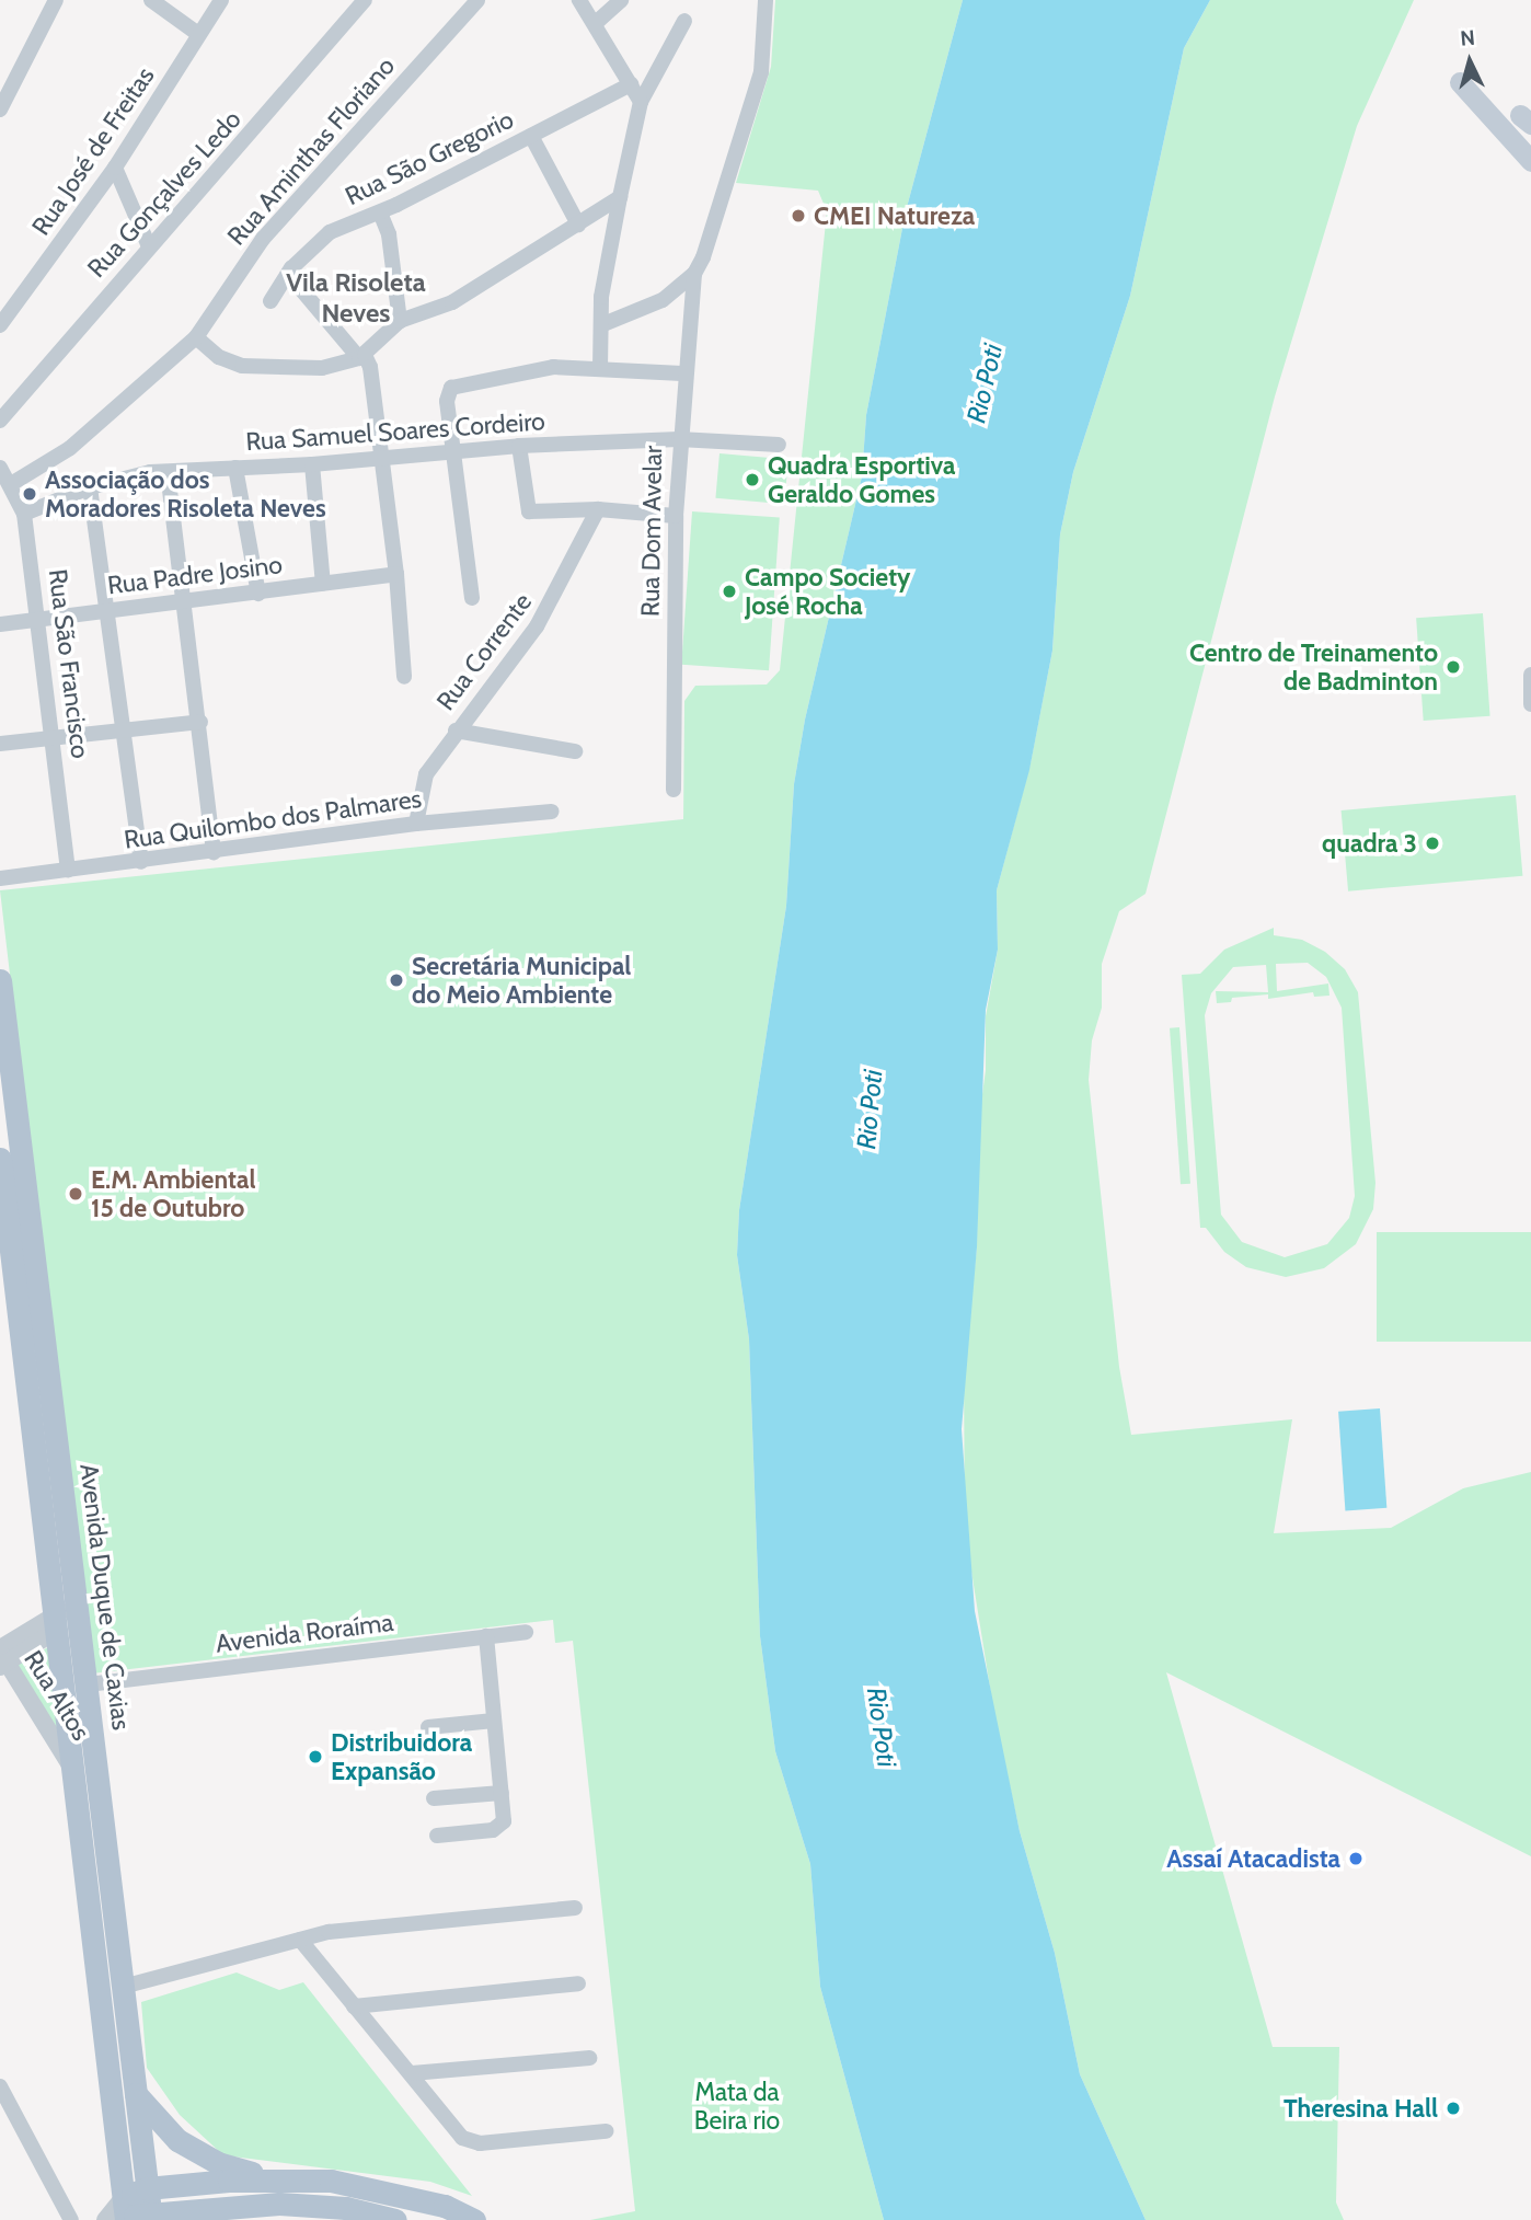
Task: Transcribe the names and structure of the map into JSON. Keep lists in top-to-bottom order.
{
  "streets": {
    "main road": ["Avenida Duque de Caxias"],
    "street": [
      "Rua José de Freitas",
      "Rua Aminthas Floriano",
      "Rua São Gregorio",
      "Rua Gonçalves Ledo",
      "Rua Samuel Soares Cordeiro",
      "Rua Dom Avelar",
      "Rua Padre Josino",
      "Rua Corrente",
      "Rua São Francisco",
      "Rua Quilombo dos Palmares",
      "Avenida Roraíma",
      "Rua Altos"
    ]
  },
  "crossings": [
    ["Rua Aminthas Floriano", "Rua São Francisco"],
    ["Rua Samuel Soares Cordeiro", "Rua Dom Avelar"],
    ["Rua Samuel Soares Cordeiro", "Rua São Francisco"],
    ["Rua Padre Josino", "Rua São Francisco"],
    ["Rua Corrente", "Rua Quilombo dos Palmares"],
    ["Rua São Francisco", "Rua Quilombo dos Palmares"],
    ["Avenida Duque de Caxias", "Avenida Roraíma"],
    ["Avenida Duque de Caxias", "Rua Altos"]
  ],
  "districts": ["Vila Risoleta Neves"],
  "water": ["Rio Poti"],
  "parks": ["Mata da Beira rio"],
  "places": [
    "CMEI Natureza",
    "Quadra Esportiva Geraldo Gomes",
    "Associação dos Moradores Risoleta Neves",
    "Campo Society José Rocha",
    "Centro de Treinamento de Badminton",
    "quadra 3",
    "Secretária Municipal do Meio Ambiente",
    "E.M. Ambiental 15 de Outubro",
    "Distribuidora Expansão",
    "Assaí Atacadista",
    "Theresina Hall"
  ],
  "north": "top"
}
